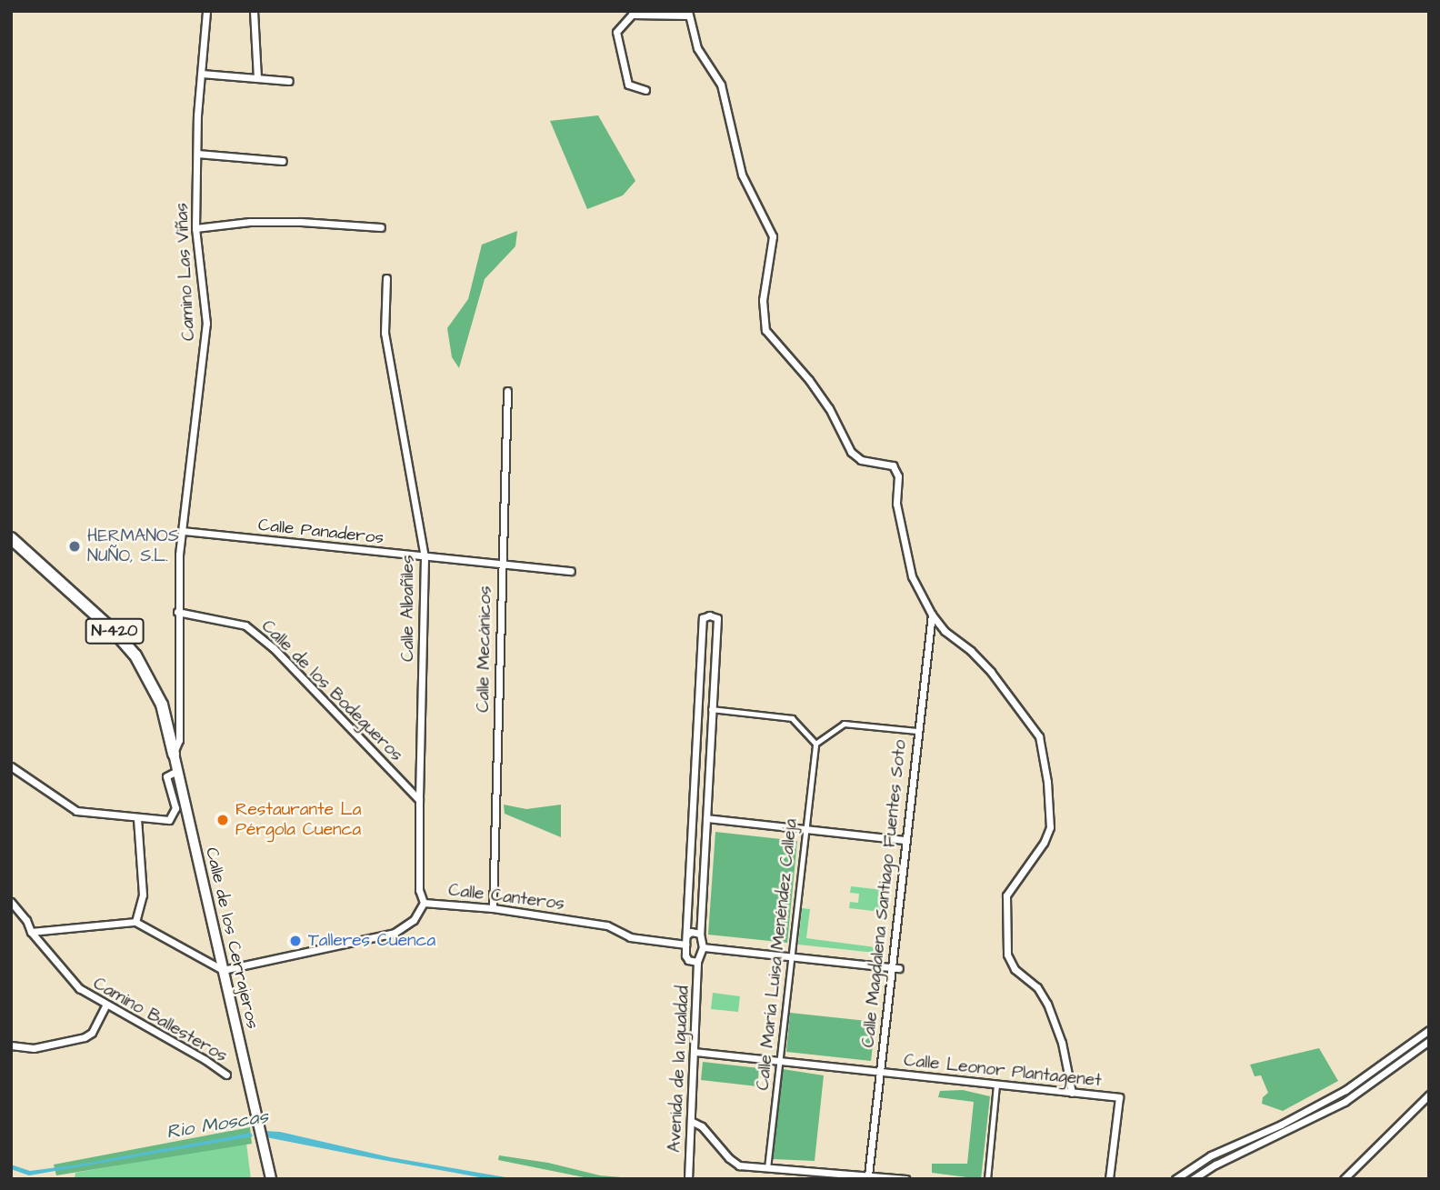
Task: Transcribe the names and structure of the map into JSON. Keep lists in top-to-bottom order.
{
  "streets": {
    "highway": ["N-420"],
    "main road": ["Calle de los Cerrajeros"],
    "street": [
      "Camino Las Viñas",
      "Calle Panaderos",
      "Calle Albañiles",
      "Calle Mecánicos",
      "Calle de los Bodegueros",
      "Calle Magdalena Santiago Fuentes Soto",
      "Calle Canteros",
      "Calle María Luisa Menéndez Calleja",
      "Camino Ballesteros",
      "Avenida de la Igualdad",
      "Calle Leonor Plantagenet"
    ]
  },
  "crossings": [
    ["Camino Las Viñas", "Calle Panaderos"],
    ["Camino Las Viñas", "Calle de los Cerrajeros"],
    ["Calle Panaderos", "Calle Albañiles"],
    ["Calle Panaderos", "Calle Mecánicos"],
    ["Calle Panaderos", "Calle de los Cerrajeros"],
    ["Calle Albañiles", "Calle de los Bodegueros"],
    ["Calle Albañiles", "Calle Canteros"],
    ["N-420", "Calle de los Cerrajeros"],
    ["Calle Mecánicos", "Calle Canteros"],
    ["Calle de los Bodegueros", "Calle de los Cerrajeros"],
    ["Calle Magdalena Santiago Fuentes Soto", "Calle Leonor Plantagenet"],
    ["Calle Canteros", "Calle de los Cerrajeros"],
    ["Calle María Luisa Menéndez Calleja", "Calle Leonor Plantagenet"],
    ["Avenida de la Igualdad", "Calle Leonor Plantagenet"]
  ],
  "water": ["Rio Moscas"],
  "places": ["HERMANOS NUÑO, S.L.", "Restaurante La Pérgola Cuenca", "Talleres Cuenca"]
}
